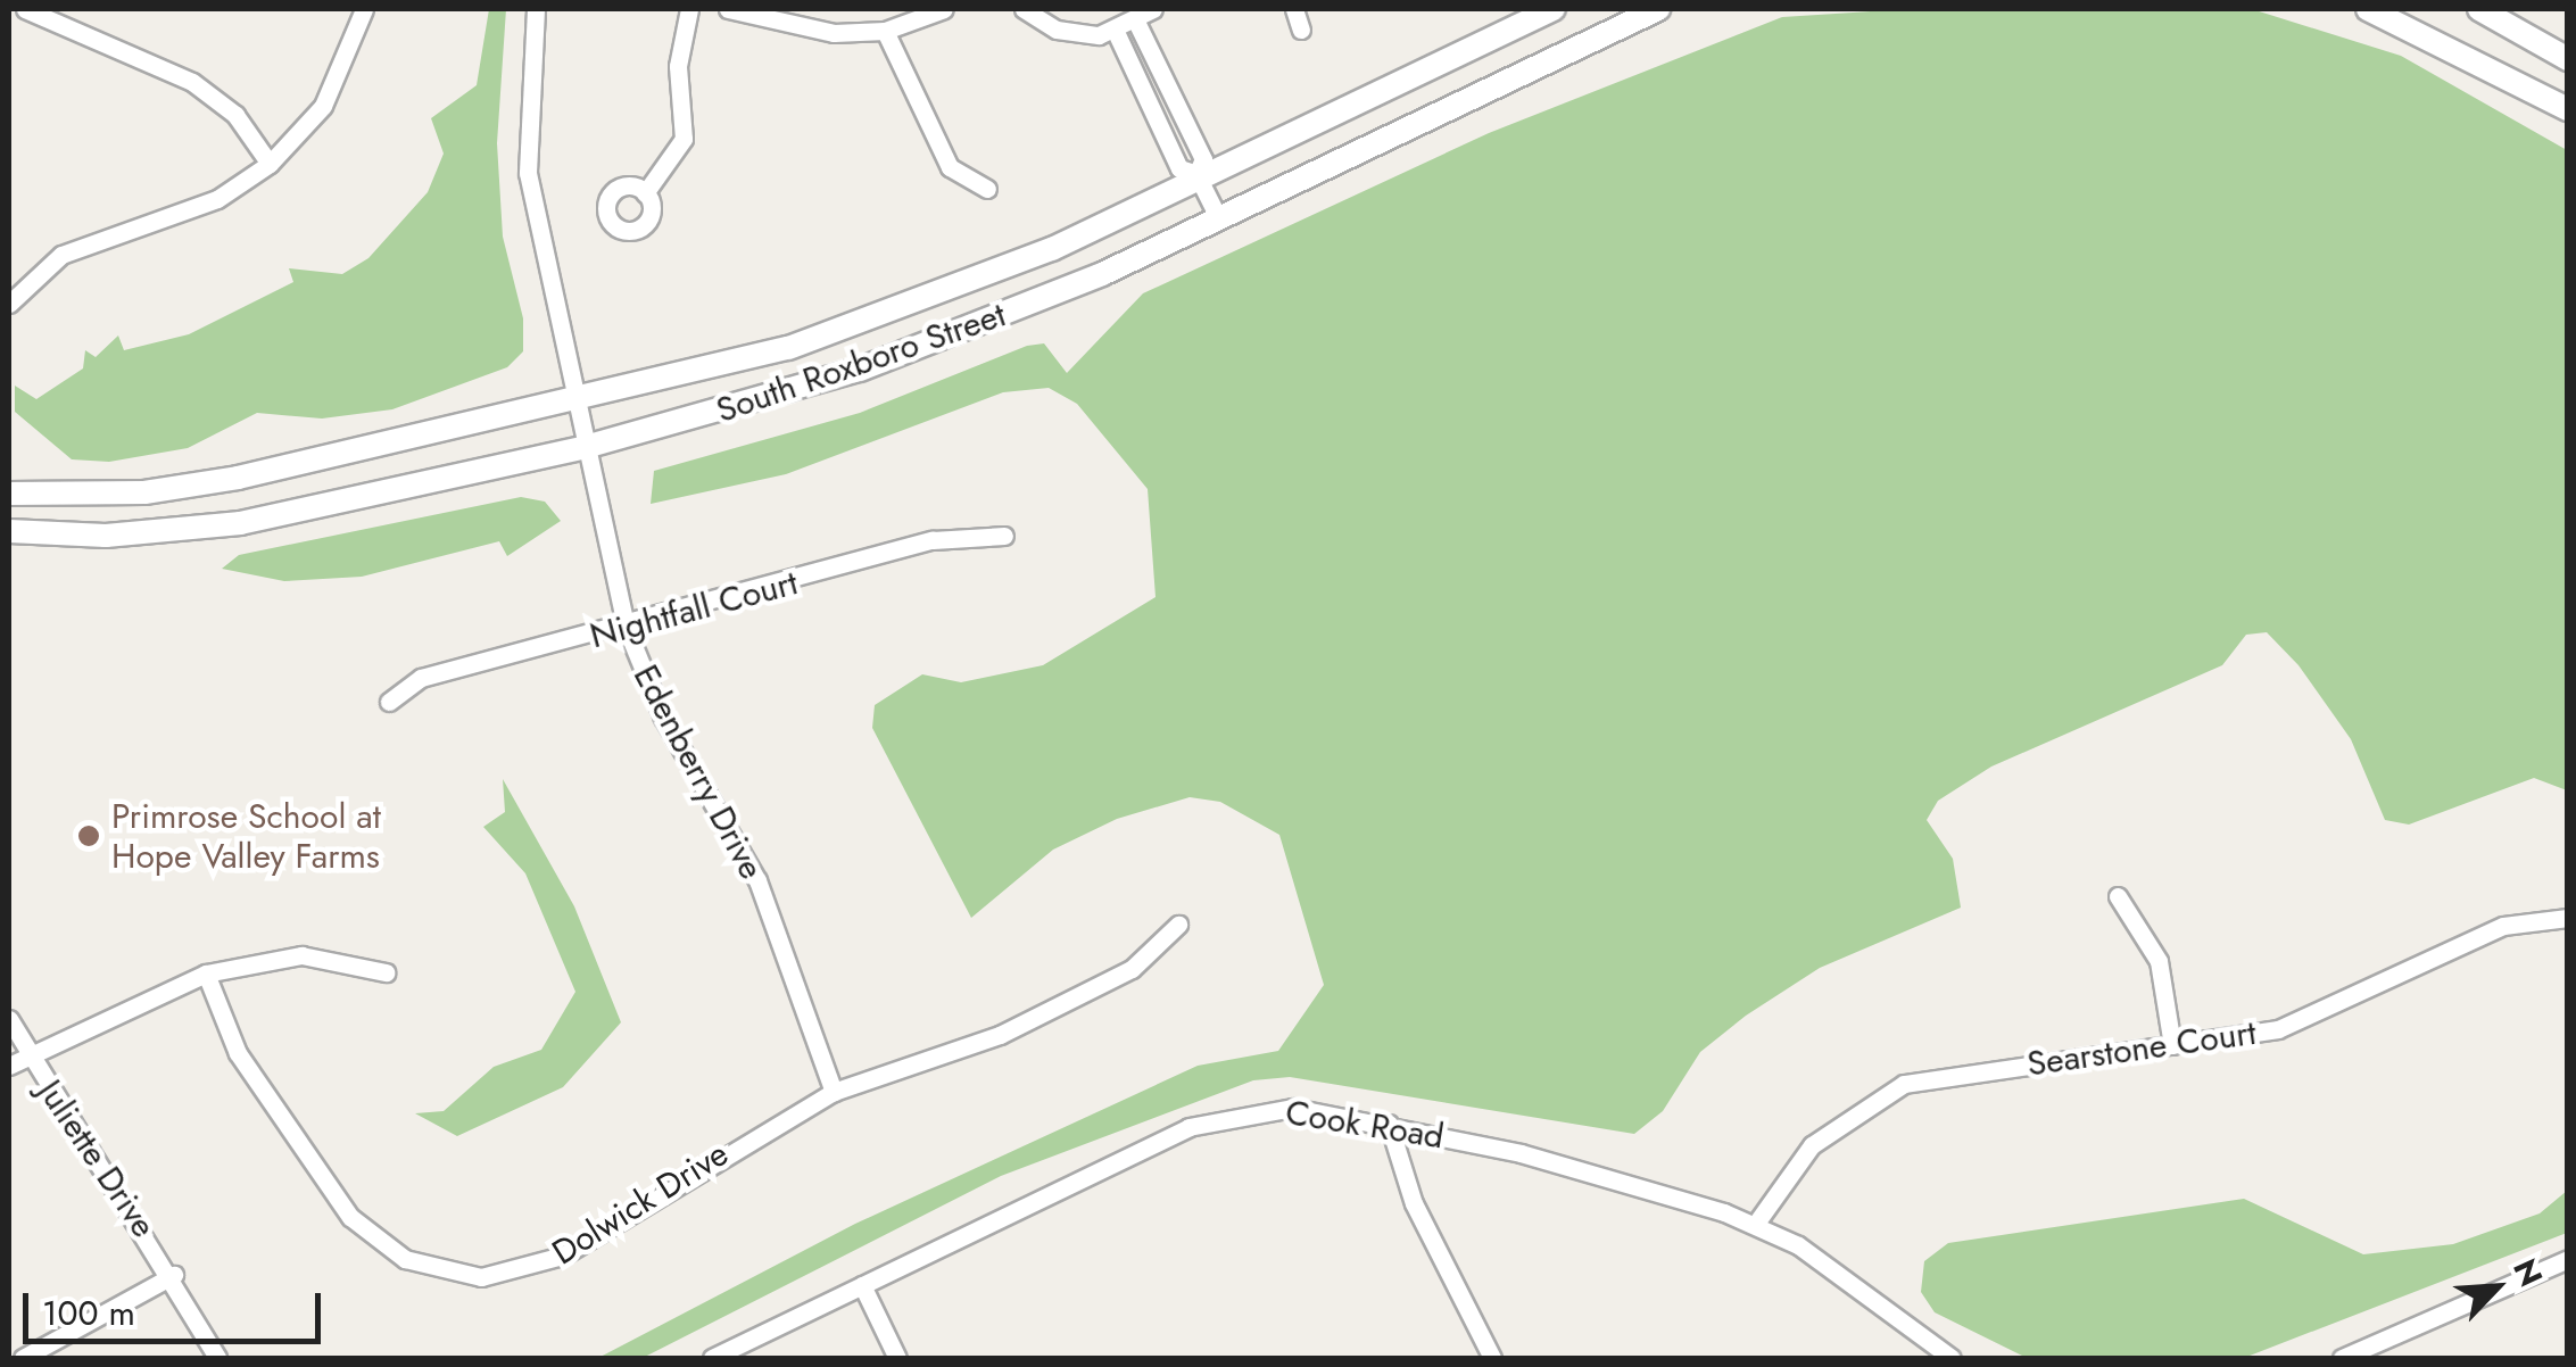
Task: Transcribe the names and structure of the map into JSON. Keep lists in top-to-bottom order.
{
  "streets": {
    "street": [
      "South Roxboro Street",
      "Nightfall Court",
      "Edenberry Drive",
      "Searstone Court",
      "Cook Road",
      "Juliette Drive",
      "Dolwick Drive"
    ]
  },
  "crossings": [
    ["South Roxboro Street", "Edenberry Drive"],
    ["Nightfall Court", "Edenberry Drive"],
    ["Edenberry Drive", "Dolwick Drive"],
    ["Searstone Court", "Cook Road"]
  ],
  "places": ["Primrose School at Hope Valley Farms"],
  "scale_bar": "100 m",
  "north": "top right"
}
